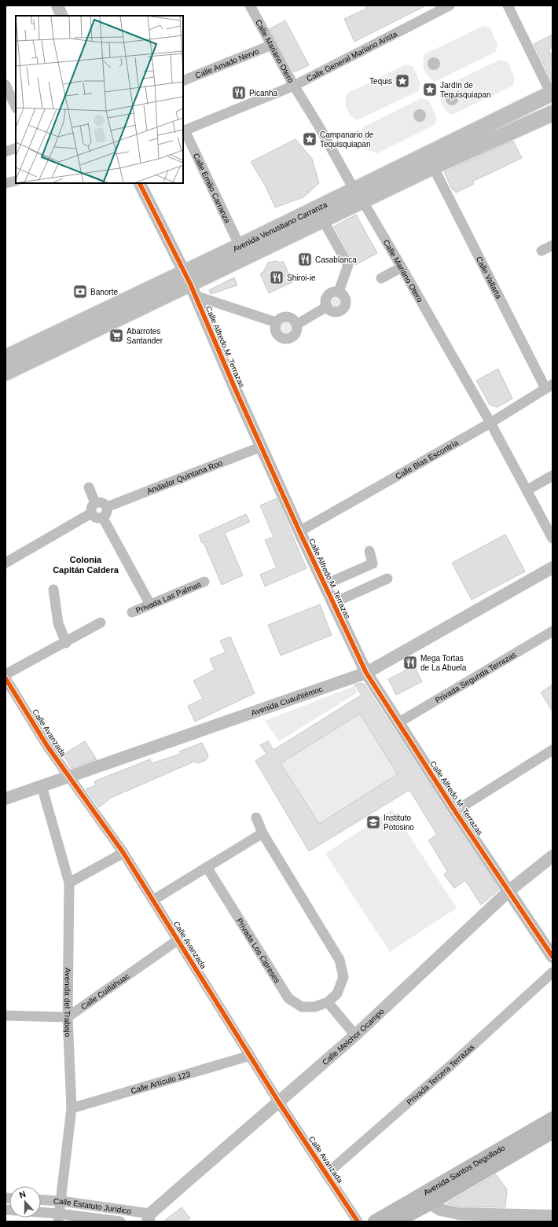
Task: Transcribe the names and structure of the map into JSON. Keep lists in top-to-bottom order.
{
  "streets": {
    "main road": ["Avenida Venustiano Carranza", "Avenida Santos Degollado"],
    "street": [
      "Calle Mariano Otero",
      "Calle General Mariano Arista",
      "Calle Amado Nervo",
      "Calle Emilio Carranza",
      "Calle Vallarta",
      "Calle Alfredo M. Terrazas",
      "Calle Blas Escontría",
      "Andador Quintana Roo",
      "Privada Las Palmas",
      "Privada Segunda Terrazas",
      "Avenida Cuauhtémoc",
      "Calle Avanzada",
      "Privada Los Cipreses",
      "Calle Cuitláhuac",
      "Avenida del Trabajo",
      "Calle Melchor Ocampo",
      "Privada Tercera Terrazas",
      "Calle Artículo 123",
      "Calle Estatuto Jurídico"
    ]
  },
  "crossings": [
    ["Calle Mariano Otero", "Calle General Mariano Arista"],
    ["Calle Mariano Otero", "Calle Amado Nervo"],
    ["Calle Mariano Otero", "Avenida Venustiano Carranza"],
    ["Calle Mariano Otero", "Calle Blas Escontría"],
    ["Calle General Mariano Arista", "Calle Emilio Carranza"],
    ["Calle Emilio Carranza", "Avenida Venustiano Carranza"],
    ["Avenida Venustiano Carranza", "Calle Vallarta"],
    ["Avenida Venustiano Carranza", "Calle Alfredo M. Terrazas"],
    ["Calle Vallarta", "Calle Blas Escontría"],
    ["Calle Alfredo M. Terrazas", "Calle Blas Escontría"],
    ["Calle Alfredo M. Terrazas", "Andador Quintana Roo"],
    ["Calle Alfredo M. Terrazas", "Privada Segunda Terrazas"],
    ["Calle Alfredo M. Terrazas", "Avenida Cuauhtémoc"],
    ["Calle Alfredo M. Terrazas", "Calle Melchor Ocampo"],
    ["Avenida Cuauhtémoc", "Calle Avanzada"],
    ["Avenida Cuauhtémoc", "Avenida del Trabajo"],
    ["Calle Avanzada", "Calle Cuitláhuac"],
    ["Calle Avanzada", "Calle Melchor Ocampo"],
    ["Calle Avanzada", "Privada Tercera Terrazas"],
    ["Calle Avanzada", "Calle Artículo 123"],
    ["Calle Cuitláhuac", "Avenida del Trabajo"],
    ["Avenida del Trabajo", "Calle Artículo 123"],
    ["Avenida del Trabajo", "Calle Estatuto Jurídico"],
    ["Calle Melchor Ocampo", "Calle Estatuto Jurídico"]
  ],
  "districts": ["Colonia Capitán Caldera"],
  "places": {
    "place": ["Tequis", "Jardín de Tequisquiapan", "Campanario de Tequisquiapan"],
    "restaurant": [
      "Picanha",
      "Casablanca",
      "Shiroi-ie",
      "Mega Tortas de La Abuela"
    ],
    "bank": ["Banorte"],
    "supermarket": ["Abarrotes Santander"],
    "school or university": ["Instituto Potosino"]
  },
  "north": "top"
}
